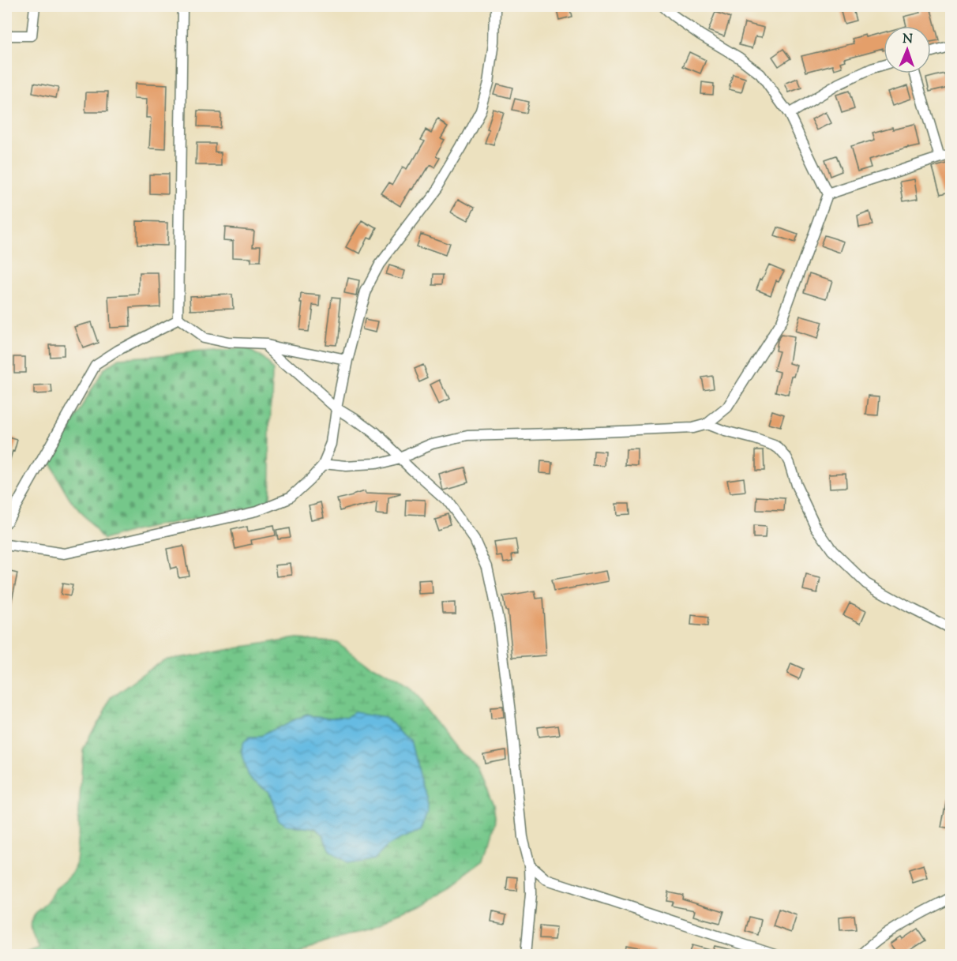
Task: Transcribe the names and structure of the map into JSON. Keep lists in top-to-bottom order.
{
  "north": "top"
}
